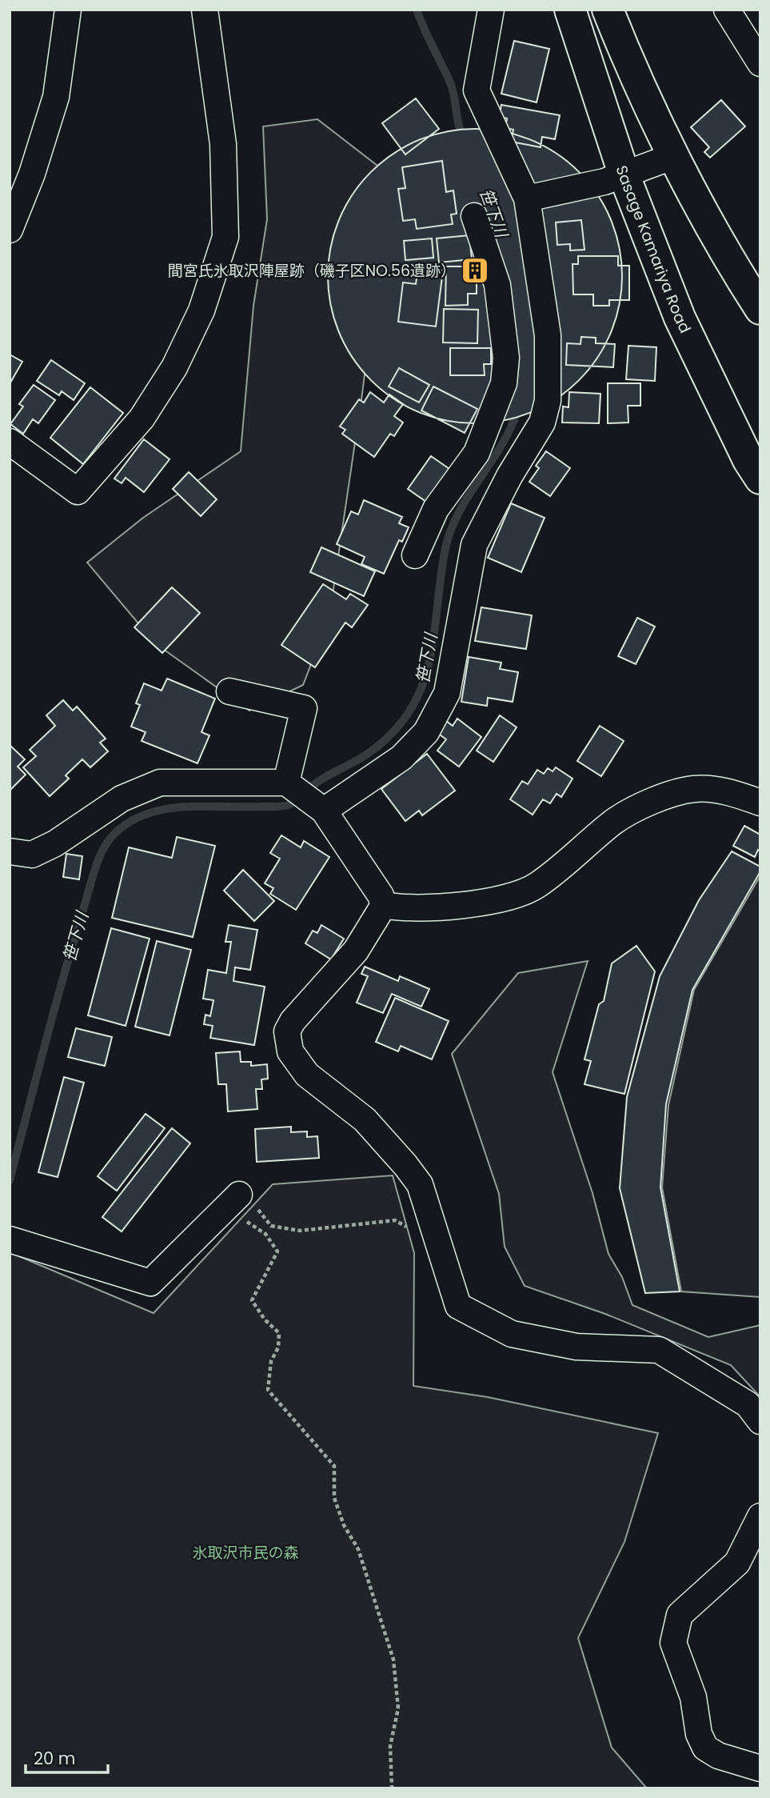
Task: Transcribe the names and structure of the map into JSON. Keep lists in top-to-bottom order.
{
  "streets": {
    "street": ["Sasage Kamariya Road"]
  },
  "water": ["笹下川"],
  "parks": ["氷取沢市民の森"],
  "places": {
    "building": ["間宮氏氷取沢陣屋跡（磯子区NO.56遺跡）"]
  },
  "scale_bar": "20 m"
}
